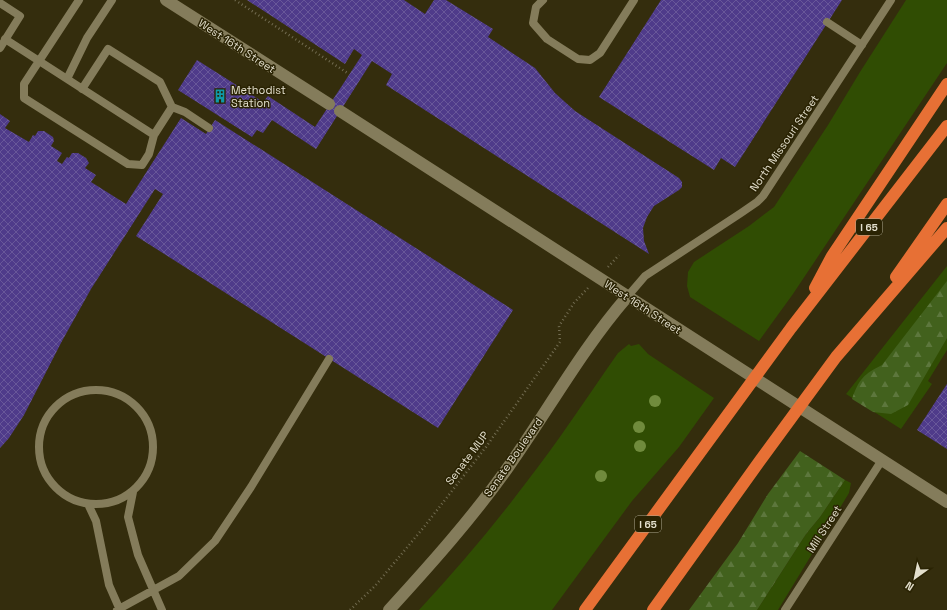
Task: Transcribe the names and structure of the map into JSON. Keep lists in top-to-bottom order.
{
  "streets": {
    "highway": ["I 65"],
    "main road": ["West 16th Street", "Senate Boulevard"],
    "lane": ["North Missouri Street", "Mill Street"],
    "path": ["Senate MUP"]
  },
  "crossings": [
    ["West 16th Street", "North Missouri Street"],
    ["West 16th Street", "Senate Boulevard"],
    ["West 16th Street", "Mill Street"],
    ["North Missouri Street", "Senate Boulevard"]
  ],
  "places": {
    "building": ["Methodist Station"]
  },
  "north": "bottom left"
}
